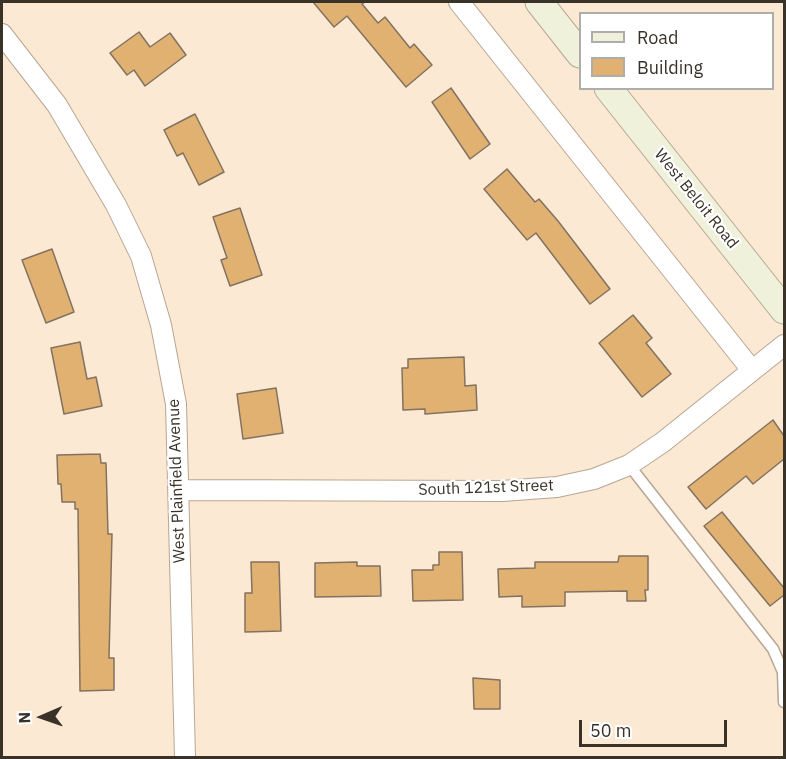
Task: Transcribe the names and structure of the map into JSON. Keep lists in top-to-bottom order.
{
  "streets": {
    "main road": ["West Beloit Road"],
    "street": ["West Plainfield Avenue", "South 121st Street"]
  },
  "crossings": [
    ["West Plainfield Avenue", "South 121st Street"]
  ],
  "legend": ["Road", "Building"],
  "scale_bar": "50 m",
  "north": "left"
}
